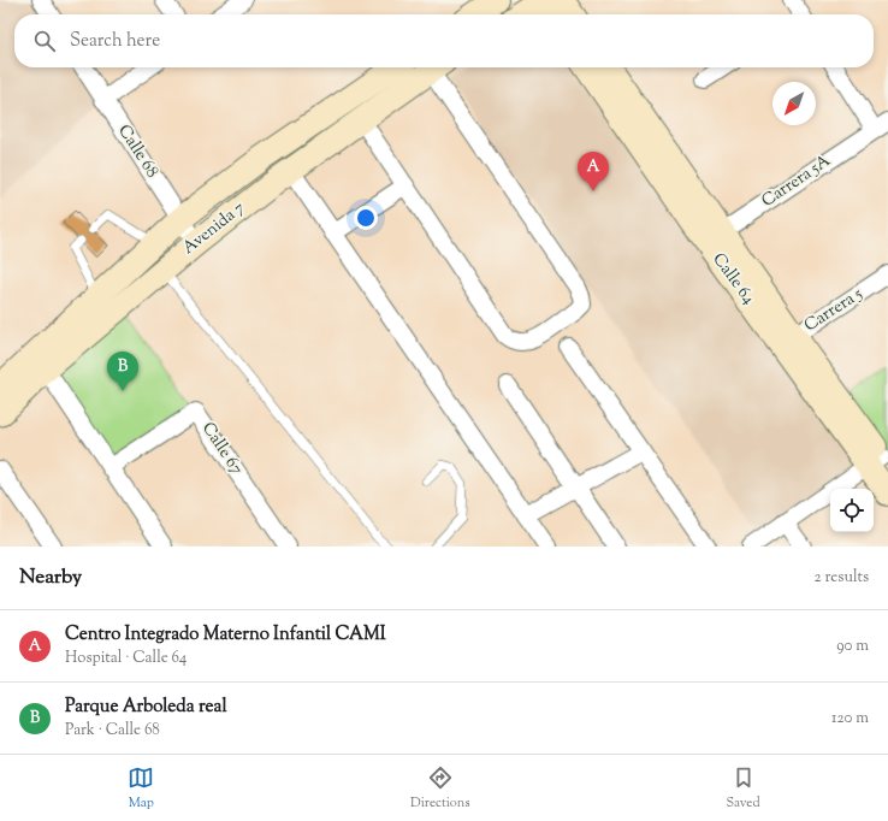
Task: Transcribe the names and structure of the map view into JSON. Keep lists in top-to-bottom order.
{
  "streets": {
    "main road": ["Avenida 7", "Calle 64"],
    "street": [
      "Calle 68",
      "Carrera 5A",
      "Carrera 5",
      "Calle 67"
    ]
  },
  "crossings": [
    ["Calle 68", "Avenida 7"],
    ["Carrera 5A", "Calle 64"],
    ["Calle 64", "Carrera 5"]
  ],
  "north": "bottom left",
  "page": {
    "search": "Search here",
    "pins": ["A", "B"],
    "heading": ["Nearby", "2 results"],
    "list": [
      {
        "mark": "A",
        "name": "Centro Integrado Materno Infantil CAMI",
        "note": "Hospital · Calle 64",
        "value": "90 m"
      },
      {
        "mark": "B",
        "name": "Parque Arboleda real",
        "note": "Park · Calle 68",
        "value": "120 m"
      }
    ],
    "nav": ["Map", "Directions", "Saved"]
  }
}
